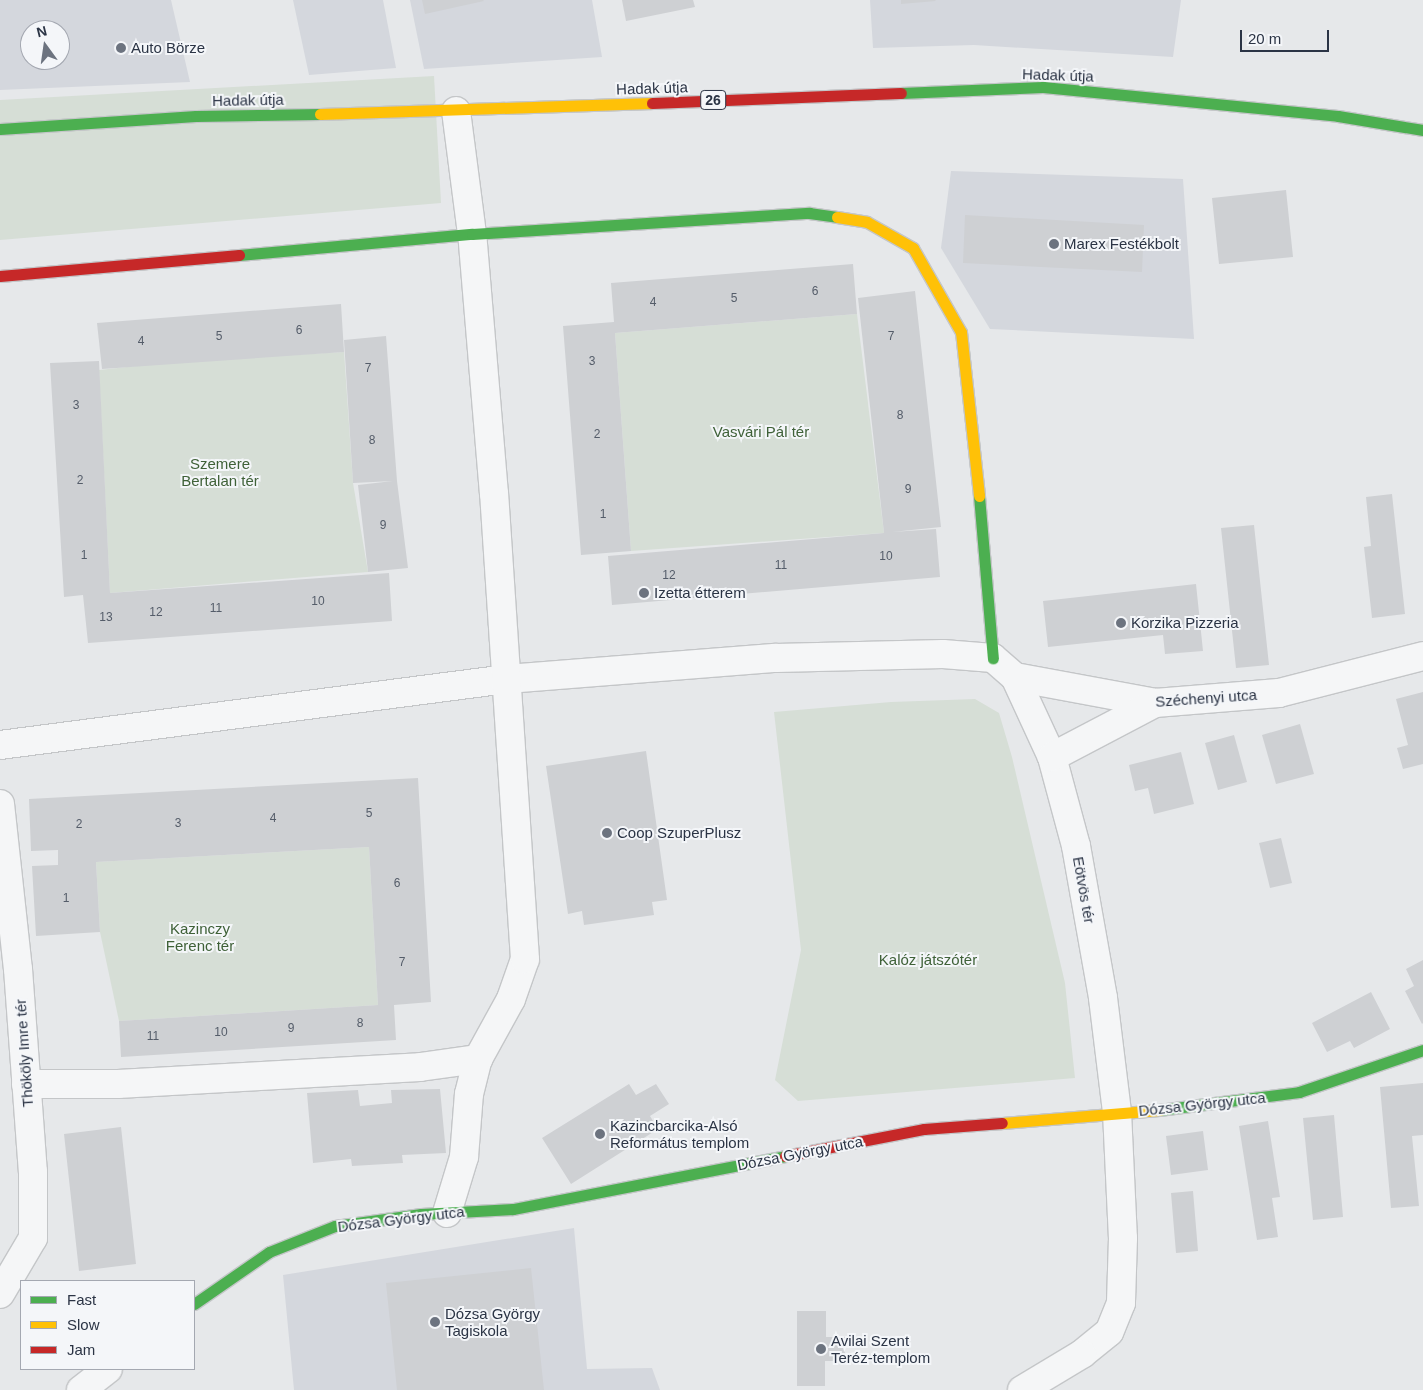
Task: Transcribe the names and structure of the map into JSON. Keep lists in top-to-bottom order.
{
  "streets": {
    "street": [
      "Hadak útja",
      "26",
      "Széchenyi utca",
      "Eötvös tér",
      "Thököly Imre tér",
      "Dózsa György utca"
    ]
  },
  "crossings": [
    ["Széchenyi utca", "Eötvös tér"],
    ["Eötvös tér", "Dózsa György utca"]
  ],
  "parks": [
    "Vasvári Pál tér",
    "Szemere Bertalan tér",
    "Kazinczy Ferenc tér",
    "Kalóz játszótér"
  ],
  "places": [
    "Auto Börze",
    "Marex Festékbolt",
    "Izetta étterem",
    "Korzika Pizzeria",
    "Coop SzuperPlusz",
    "Kazincbarcika-Alsó Református templom",
    "Dózsa György Tagiskola",
    "Avilai Szent Teréz-templom"
  ],
  "house_numbers": [
    "6",
    "5",
    "4",
    "6",
    "5",
    "7",
    "4",
    "3",
    "7",
    "3",
    "8",
    "2",
    "8",
    "2",
    "9",
    "1",
    "9",
    "1",
    "10",
    "11",
    "12",
    "10",
    "11",
    "12",
    "13",
    "5",
    "4",
    "3",
    "2",
    "6",
    "1",
    "7",
    "8",
    "9",
    "10",
    "11"
  ],
  "legend": ["Fast", "Slow", "Jam"],
  "scale_bar": "20 m",
  "north": "top"
}
